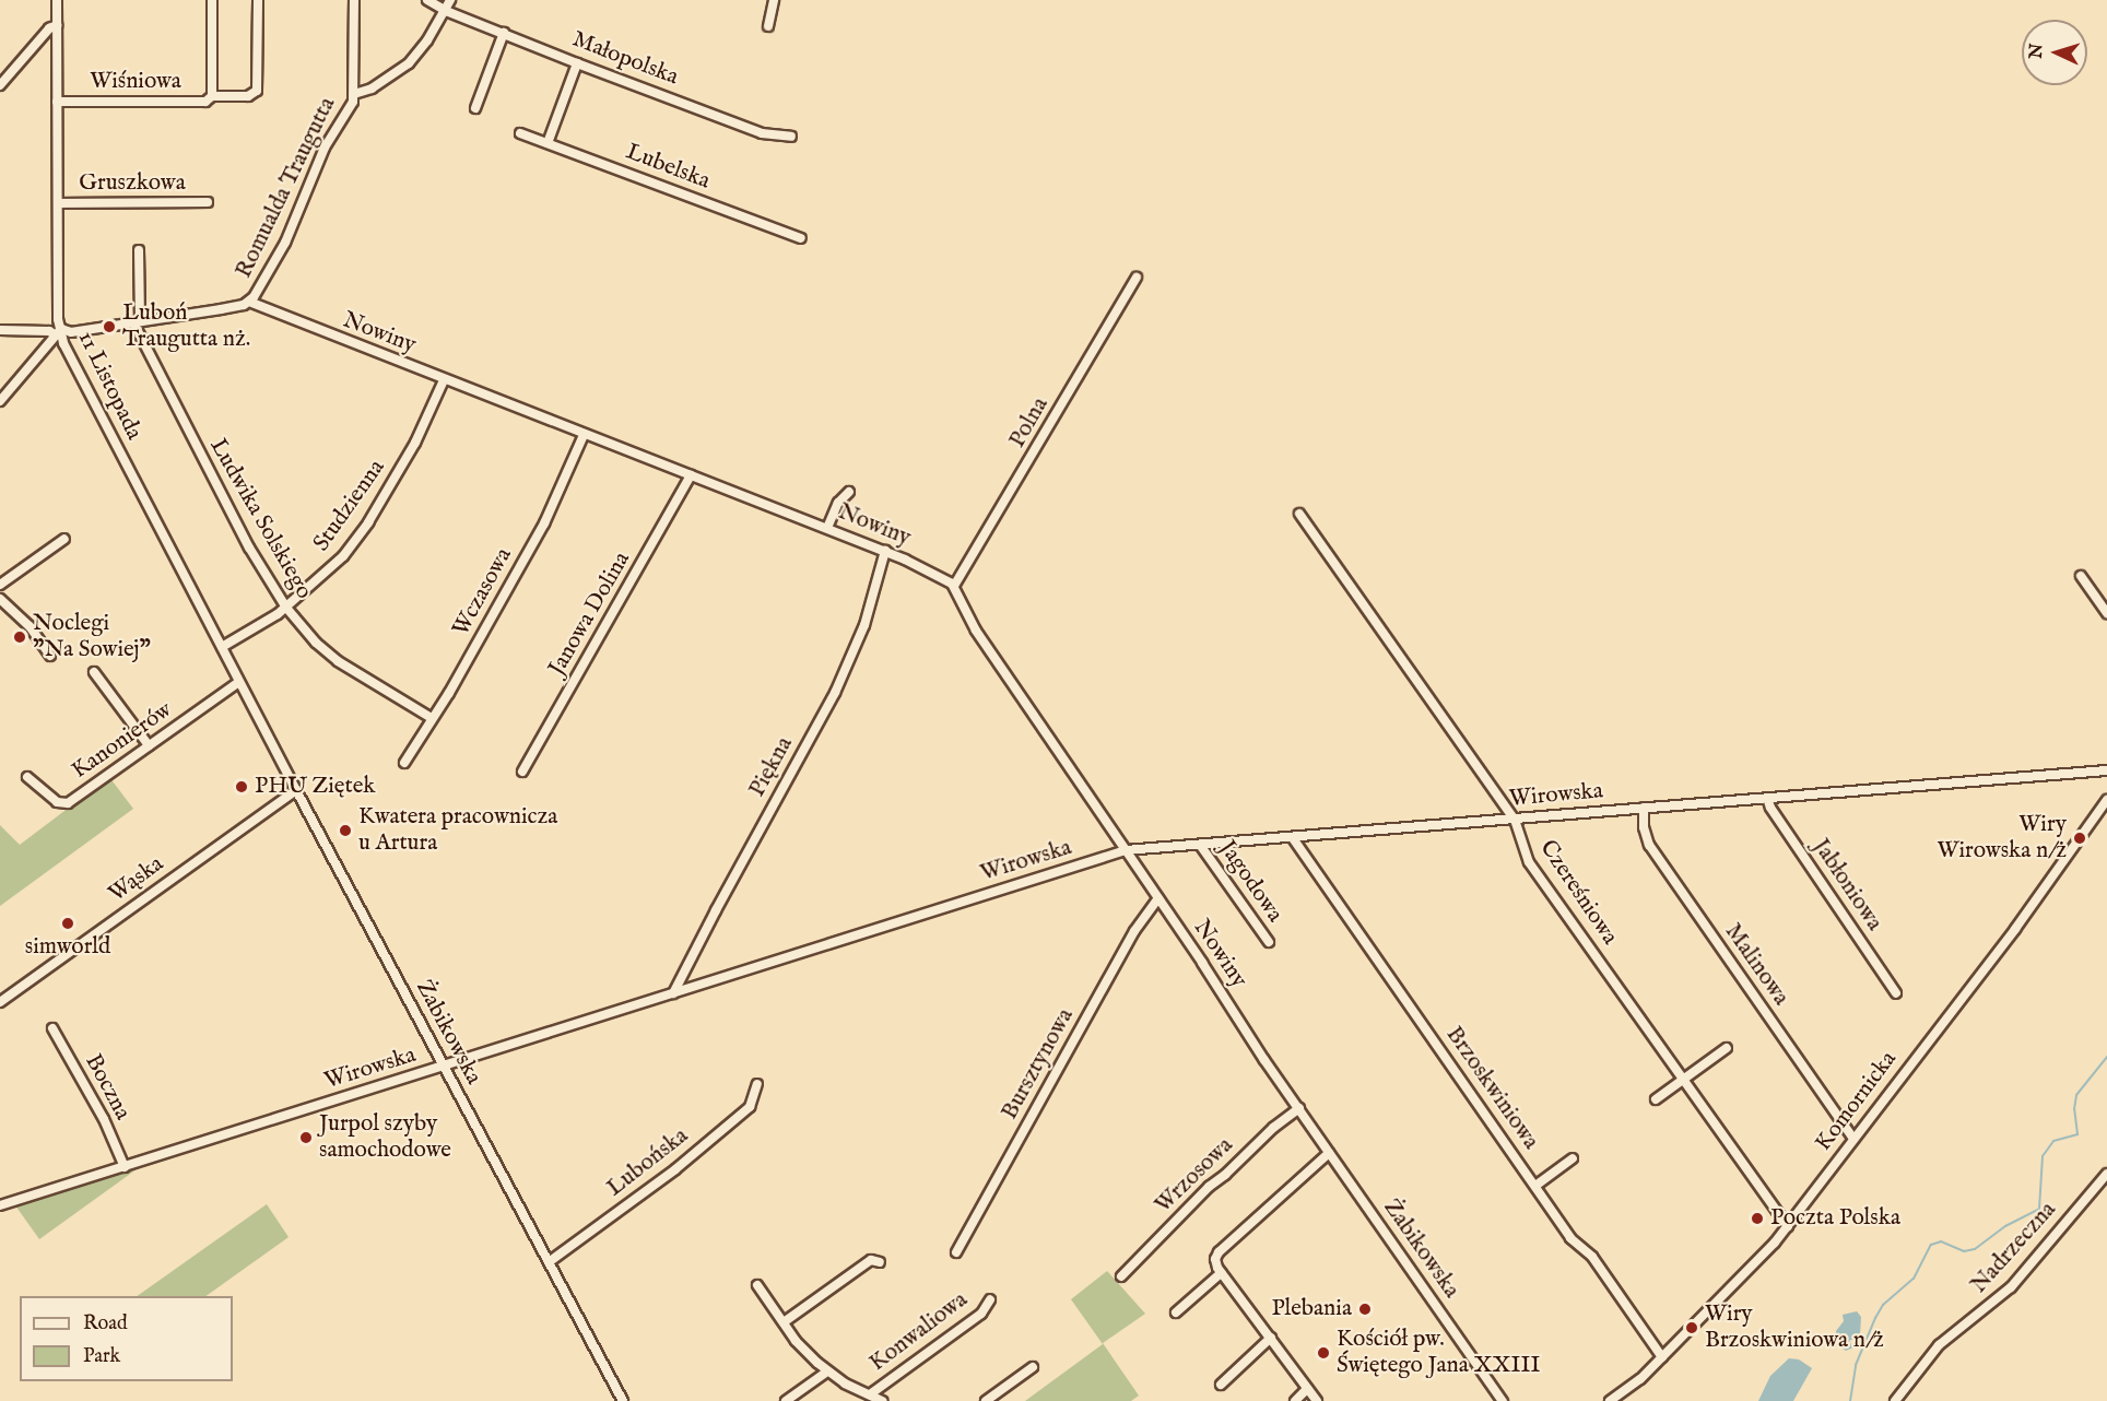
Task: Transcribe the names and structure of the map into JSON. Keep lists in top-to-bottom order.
{
  "streets": {
    "street": [
      "Małopolska",
      "Wiśniowa",
      "Lubelska",
      "Gruszkowa",
      "Romualda Traugutta",
      "Nowiny",
      "11 Listopada",
      "Polna",
      "Studzienna",
      "Ludwika Solskiego",
      "Wczasowa",
      "Janowa Dolina",
      "Kanonierów",
      "Piękna",
      "Wirowska",
      "Wąska",
      "Jagodowa",
      "Jabłoniowa",
      "Czereśniowa",
      "Malinowa",
      "Żabikowska",
      "Bursztynowa",
      "Boczna",
      "Brzoskwiniowa",
      "Komornicka",
      "Lubońska",
      "Wrzosowa",
      "Nadrzeczna",
      "Konwaliowa"
    ]
  },
  "crossings": [
    ["Wiśniowa", "11 Listopada"],
    ["Gruszkowa", "11 Listopada"],
    ["Romualda Traugutta", "Nowiny"],
    ["Romualda Traugutta", "11 Listopada"],
    ["Romualda Traugutta", "Ludwika Solskiego"],
    ["Nowiny", "Polna"],
    ["Nowiny", "Studzienna"],
    ["Nowiny", "Wczasowa"],
    ["Nowiny", "Janowa Dolina"],
    ["Nowiny", "Piękna"],
    ["Nowiny", "Wirowska"],
    ["Nowiny", "Żabikowska"],
    ["Nowiny", "Bursztynowa"],
    ["11 Listopada", "Studzienna"],
    ["11 Listopada", "Kanonierów"],
    ["11 Listopada", "Żabikowska"],
    ["Studzienna", "Ludwika Solskiego"],
    ["Ludwika Solskiego", "Wczasowa"],
    ["Kanonierów", "Żabikowska"],
    ["Piękna", "Wirowska"],
    ["Wirowska", "Jagodowa"],
    ["Wirowska", "Jabłoniowa"],
    ["Wirowska", "Czereśniowa"],
    ["Wirowska", "Malinowa"],
    ["Wirowska", "Żabikowska"],
    ["Wirowska", "Boczna"],
    ["Wirowska", "Brzoskwiniowa"],
    ["Wąska", "Żabikowska"],
    ["Czereśniowa", "Komornicka"],
    ["Malinowa", "Komornicka"],
    ["Żabikowska", "Lubońska"],
    ["Żabikowska", "Wrzosowa"],
    ["Brzoskwiniowa", "Komornicka"]
  ],
  "places": [
    "Luboń Traugutta nż.",
    "Noclegi \"Na Sowiej\"",
    "PHU Ziętek",
    "Kwatera pracownicza u Artura",
    "Wiry Wirowska n/ż",
    "simworld",
    "Jurpol szyby samochodowe",
    "Poczta Polska",
    "Plebania",
    "Wiry Brzoskwiniowa n/ż",
    "Kościół pw. Świętego Jana XXIII"
  ],
  "legend": ["Road", "Park"],
  "north": "left"
}
